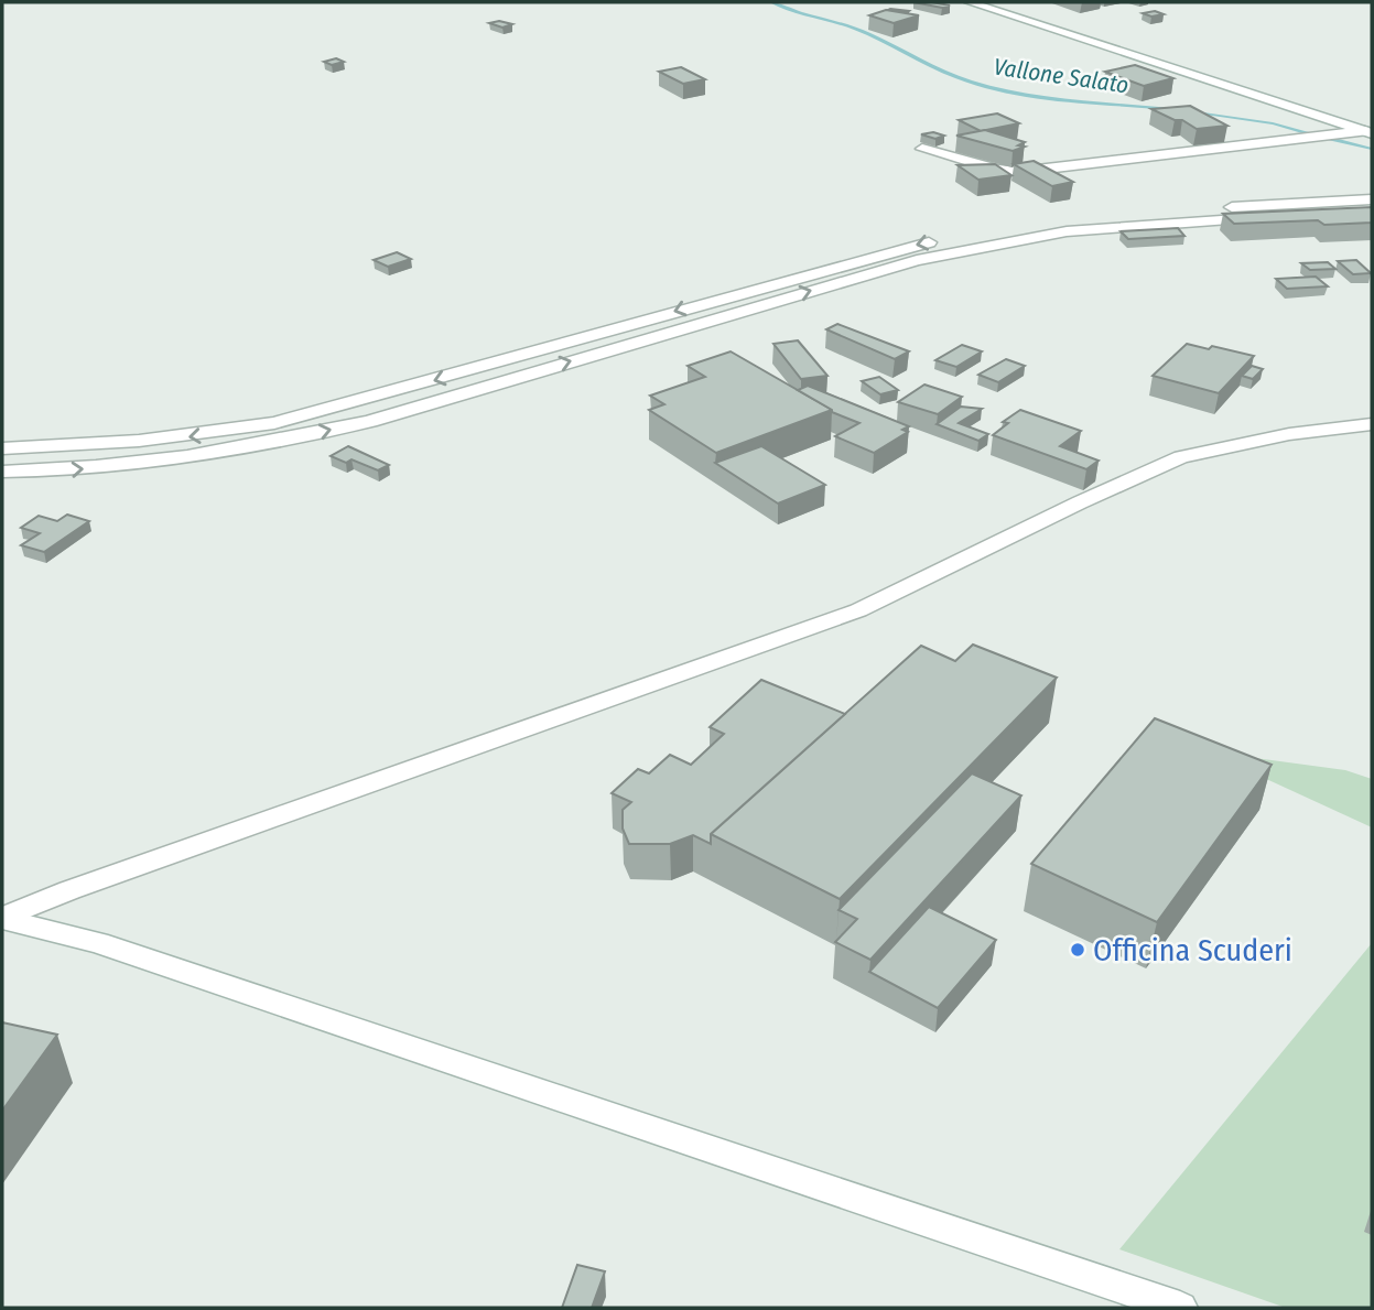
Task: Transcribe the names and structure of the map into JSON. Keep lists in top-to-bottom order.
{
  "water": ["Vallone Salato"],
  "places": ["Officina Scuderi"]
}
